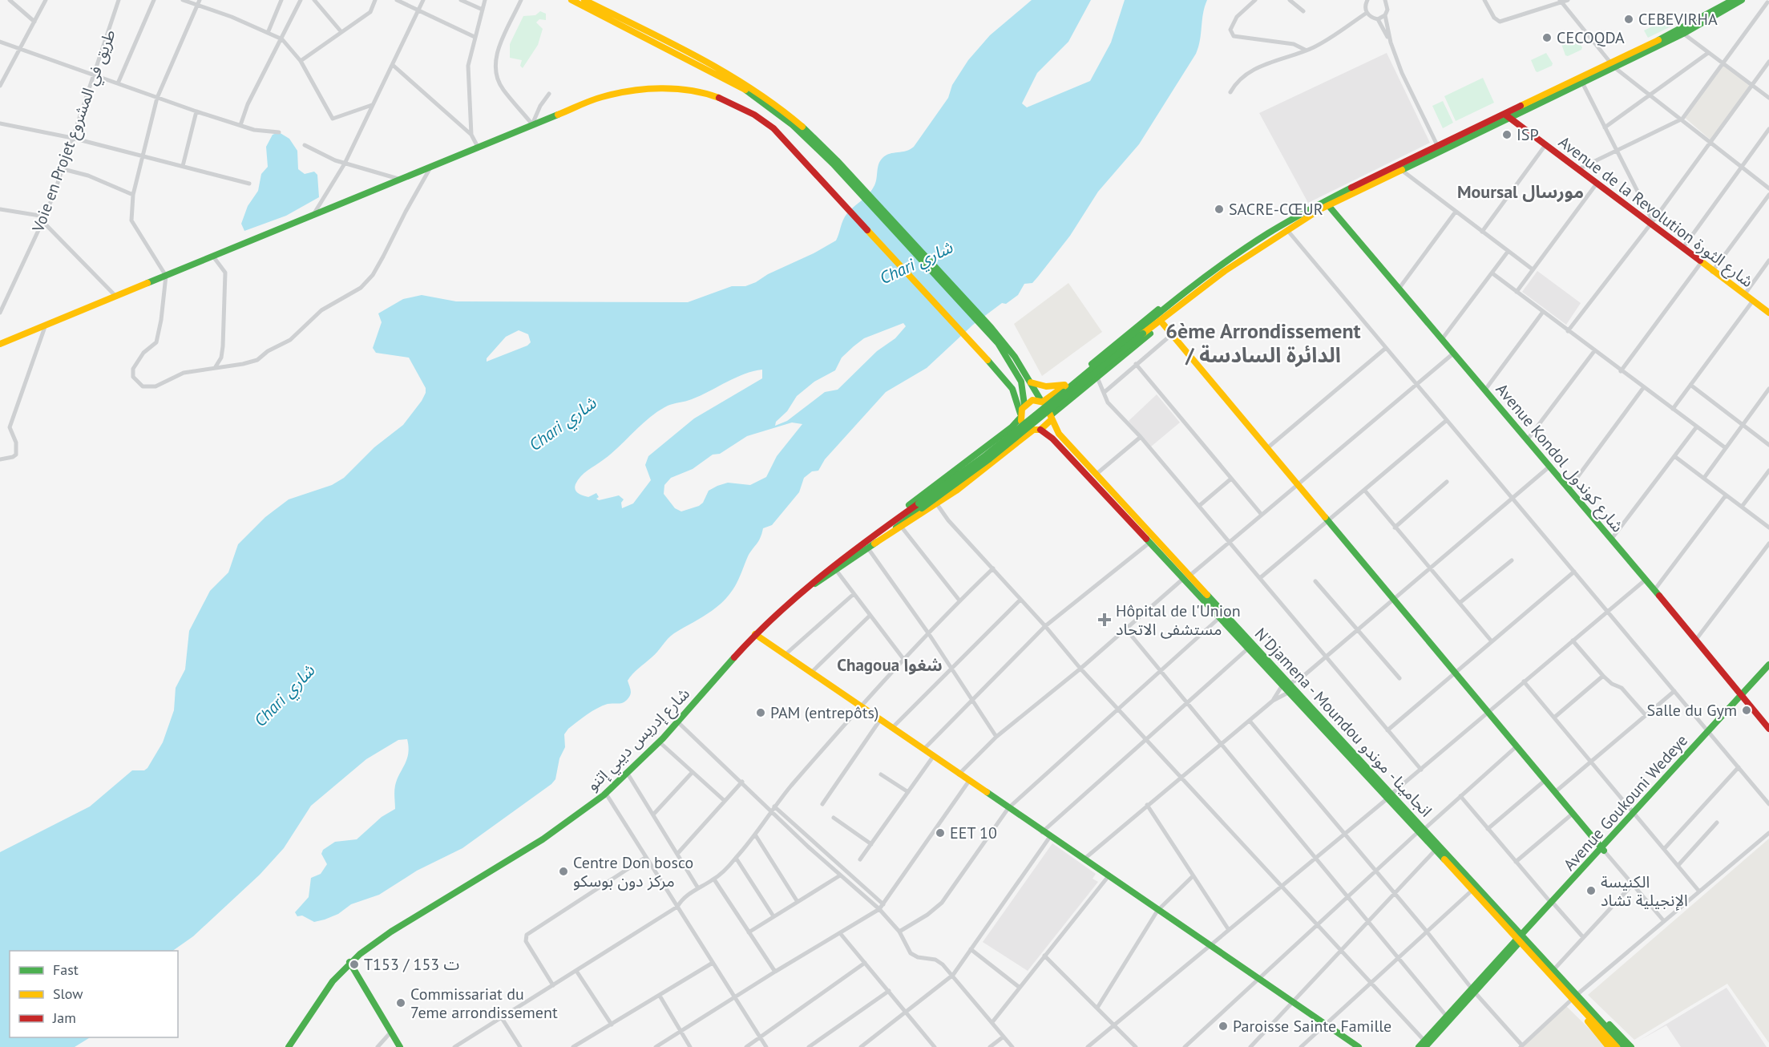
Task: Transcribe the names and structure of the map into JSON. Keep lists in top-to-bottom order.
{
  "streets": {
    "main road": [
      "Avenue de la Revolution شارع الثورة",
      "Avenue Kondol شارع كوندول",
      "N'Djamena - Moundou انجامينا - موندو",
      "شارع إدريس ديبي إتنو",
      "Avenue Goukouni Wedeye"
    ],
    "street": ["Voie en Projet طريق في المشروع"]
  },
  "crossings": [
    ["Avenue Kondol شارع كوندول", "Avenue Goukouni Wedeye"],
    ["N'Djamena - Moundou انجامينا - موندو", "Avenue Goukouni Wedeye"]
  ],
  "districts": ["Moursal مورسال", "6ème Arrondissement / الدائرة السادسة", "Chagoua شغوا"],
  "water": ["Chari شاري"],
  "places": {
    "other": [
      "CEBEVIRHA",
      "CECOQDA",
      "ISP",
      "SACRE-CŒUR",
      "Salle du Gym",
      "PAM (entrepôts)",
      "EET 10",
      "Centre Don bosco مركز دون بوسكو",
      "الكنيسة الإنجيلية تشاد",
      "T153 / ت 153",
      "Commissariat du 7eme arrondissement",
      "Paroisse Sainte Famille"
    ],
    "health": ["Hôpital de l'Union مستشفى الاتحاد"]
  },
  "legend": ["Fast", "Slow", "Jam"]
}
